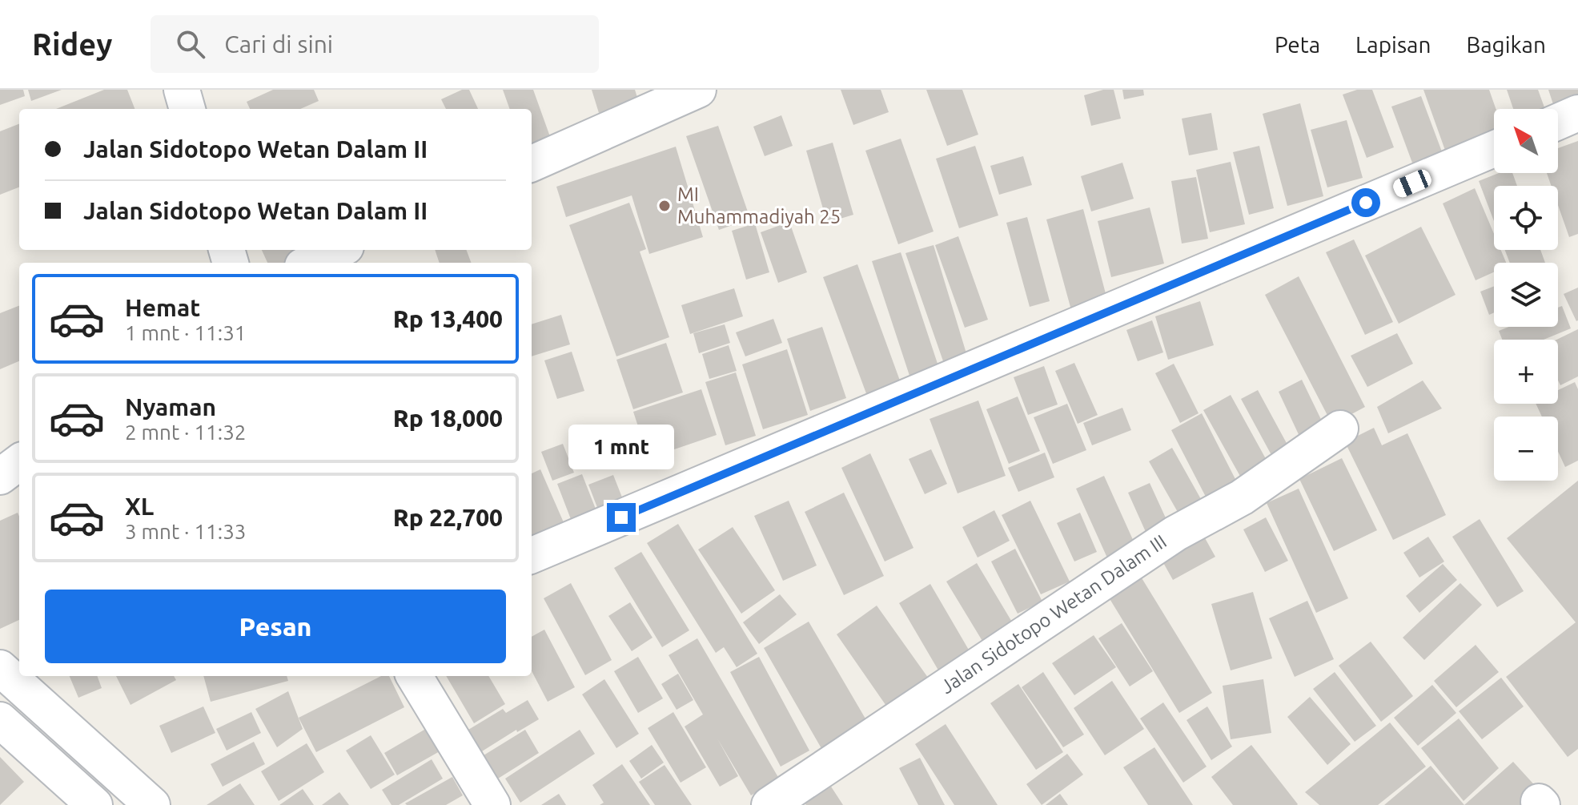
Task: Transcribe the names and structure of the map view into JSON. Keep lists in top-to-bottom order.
{
  "streets": {
    "street": ["Jalan Sidotopo Wetan Dalam III"]
  },
  "places": ["MI Muhammadiyah 25"],
  "north": "top left",
  "page": {
    "header": "Ridey",
    "search": "Cari di sini",
    "nav": ["Peta", "Lapisan", "Bagikan"],
    "map_buttons": ["+", "−"],
    "banner": ["Jalan Sidotopo Wetan Dalam II", "Jalan Sidotopo Wetan Dalam II"],
    "list": [
      {
        "name": "Hemat",
        "note": "1 mnt · 11:31",
        "value": "Rp 13,400"
      },
      {
        "name": "Nyaman",
        "note": "2 mnt · 11:32",
        "value": "Rp 18,000"
      },
      {
        "name": "XL",
        "note": "3 mnt · 11:33",
        "value": "Rp 22,700"
      }
    ],
    "bubble": "1 mnt",
    "buttons": "Pesan"
  }
}
